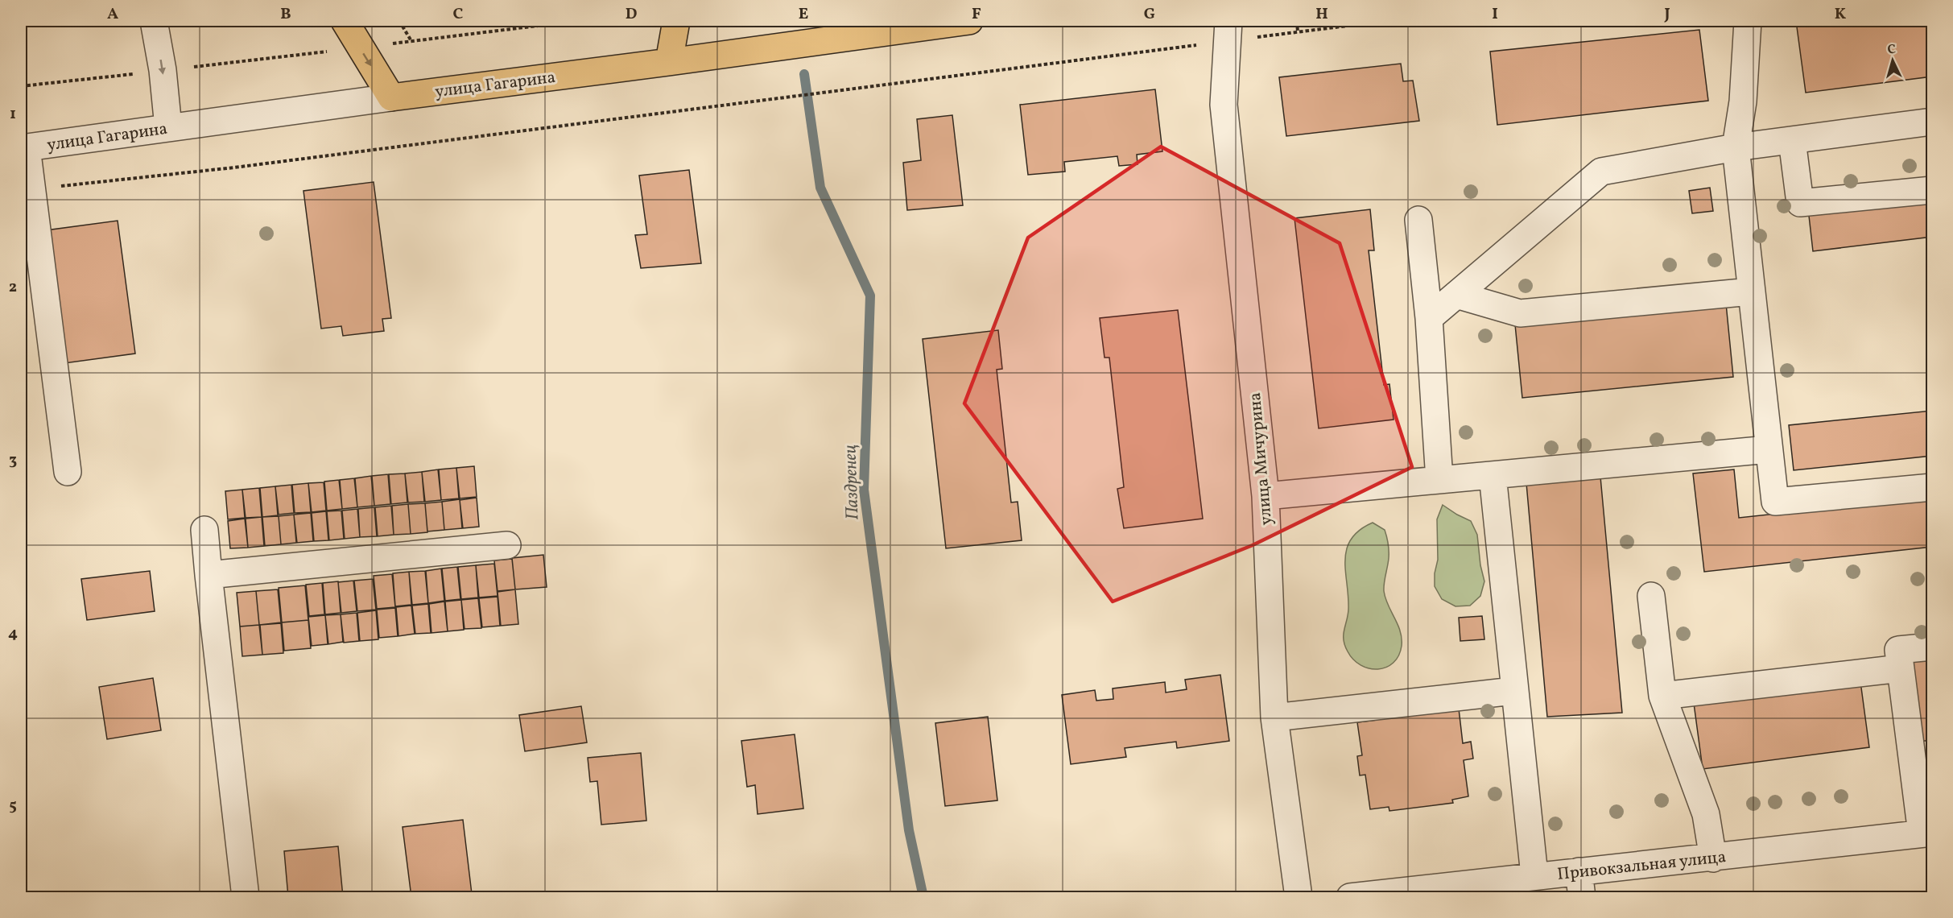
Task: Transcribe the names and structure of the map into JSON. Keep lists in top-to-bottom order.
{
  "streets": {
    "main road": ["улица Гагарина"],
    "street": ["улица Мичурина", "Привокзальная улица"]
  },
  "water": ["Паздренец"],
  "north": "top",
  "grid": {
    "columns": [
      "A",
      "B",
      "C",
      "D",
      "E",
      "F",
      "G",
      "H",
      "I",
      "J",
      "K"
    ],
    "rows": [
      "1",
      "2",
      "3",
      "4",
      "5"
    ]
  }
}
